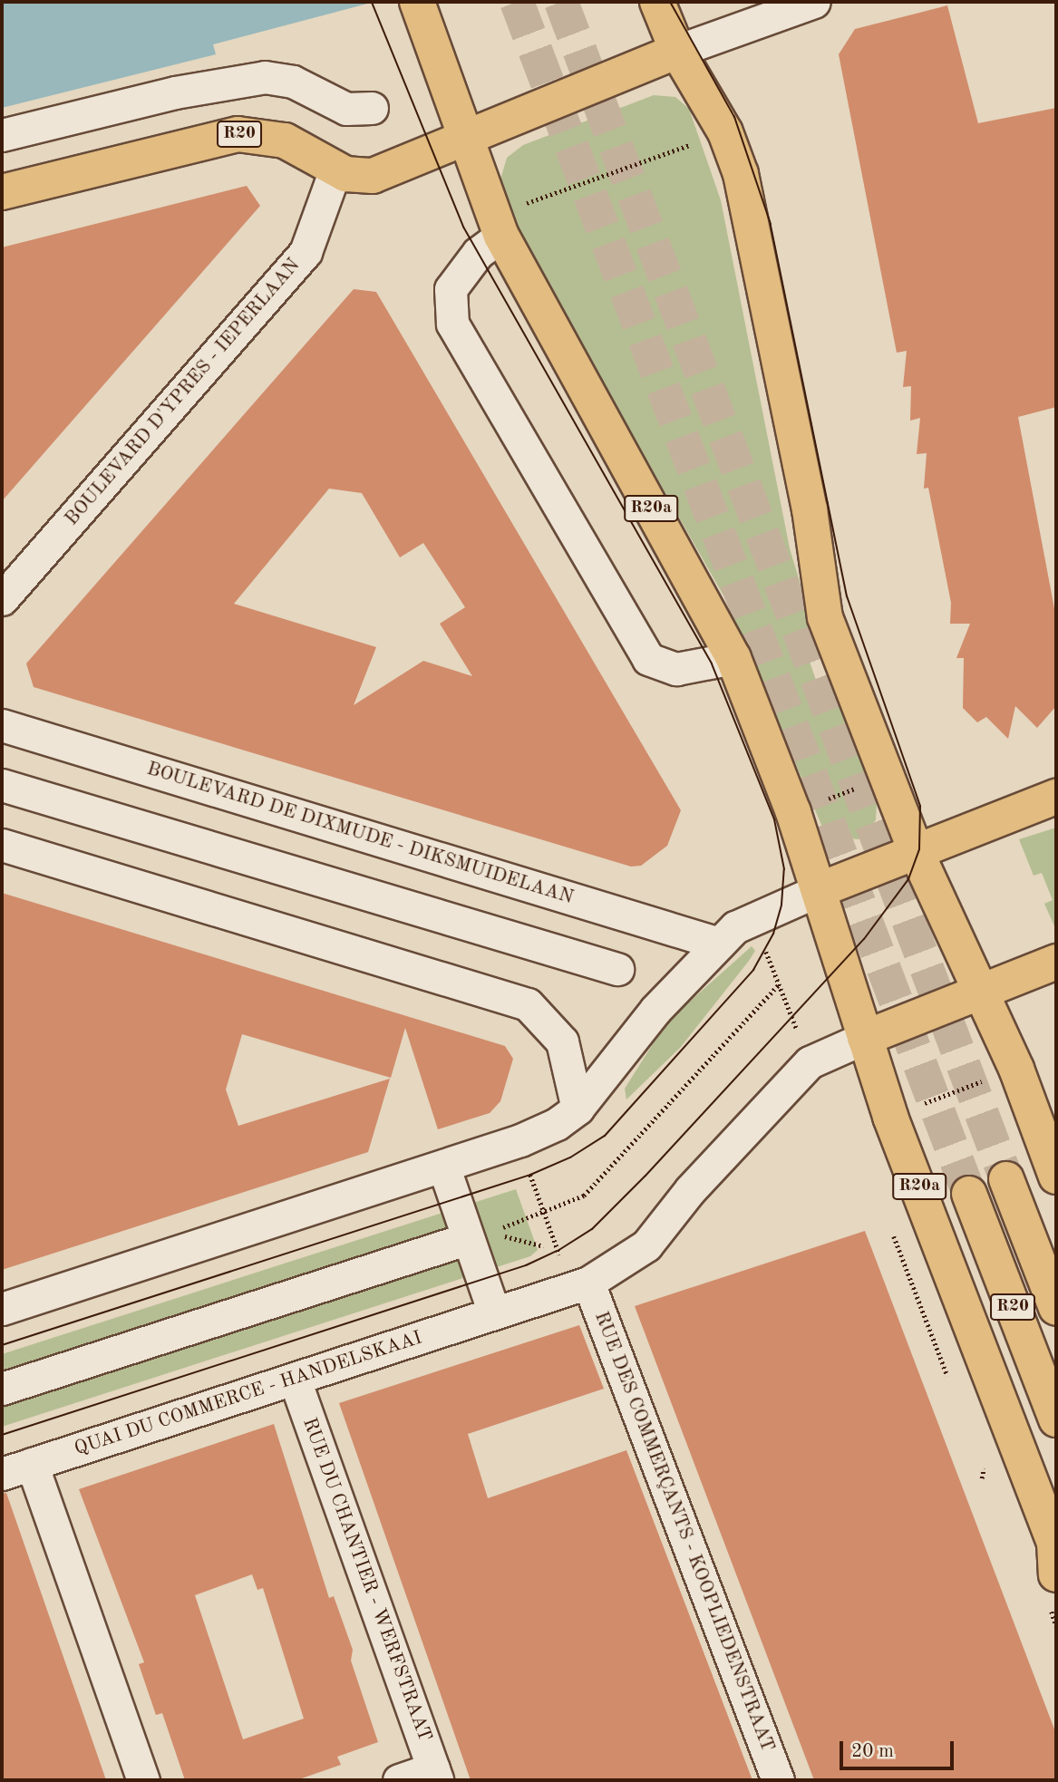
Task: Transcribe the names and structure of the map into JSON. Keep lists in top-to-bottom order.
{
  "streets": {
    "main road": ["R20", "R20a"],
    "street": [
      "BOULEVARD D'YPRES - IEPERLAAN",
      "BOULEVARD DE DIXMUDE - DIKSMUIDELAAN",
      "QUAI DU COMMERCE - HANDELSKAAI",
      "RUE DES COMMERÇANTS - KOOPLIEDENSTRAAT",
      "RUE DU CHANTIER - WERFSTRAAT"
    ]
  },
  "crossings": [
    ["R20", "BOULEVARD D'YPRES - IEPERLAAN"],
    ["R20", "R20a"],
    ["R20a", "QUAI DU COMMERCE - HANDELSKAAI"],
    ["QUAI DU COMMERCE - HANDELSKAAI", "RUE DES COMMERÇANTS - KOOPLIEDENSTRAAT"],
    ["QUAI DU COMMERCE - HANDELSKAAI", "RUE DU CHANTIER - WERFSTRAAT"]
  ],
  "scale_bar": "20 m"
}
